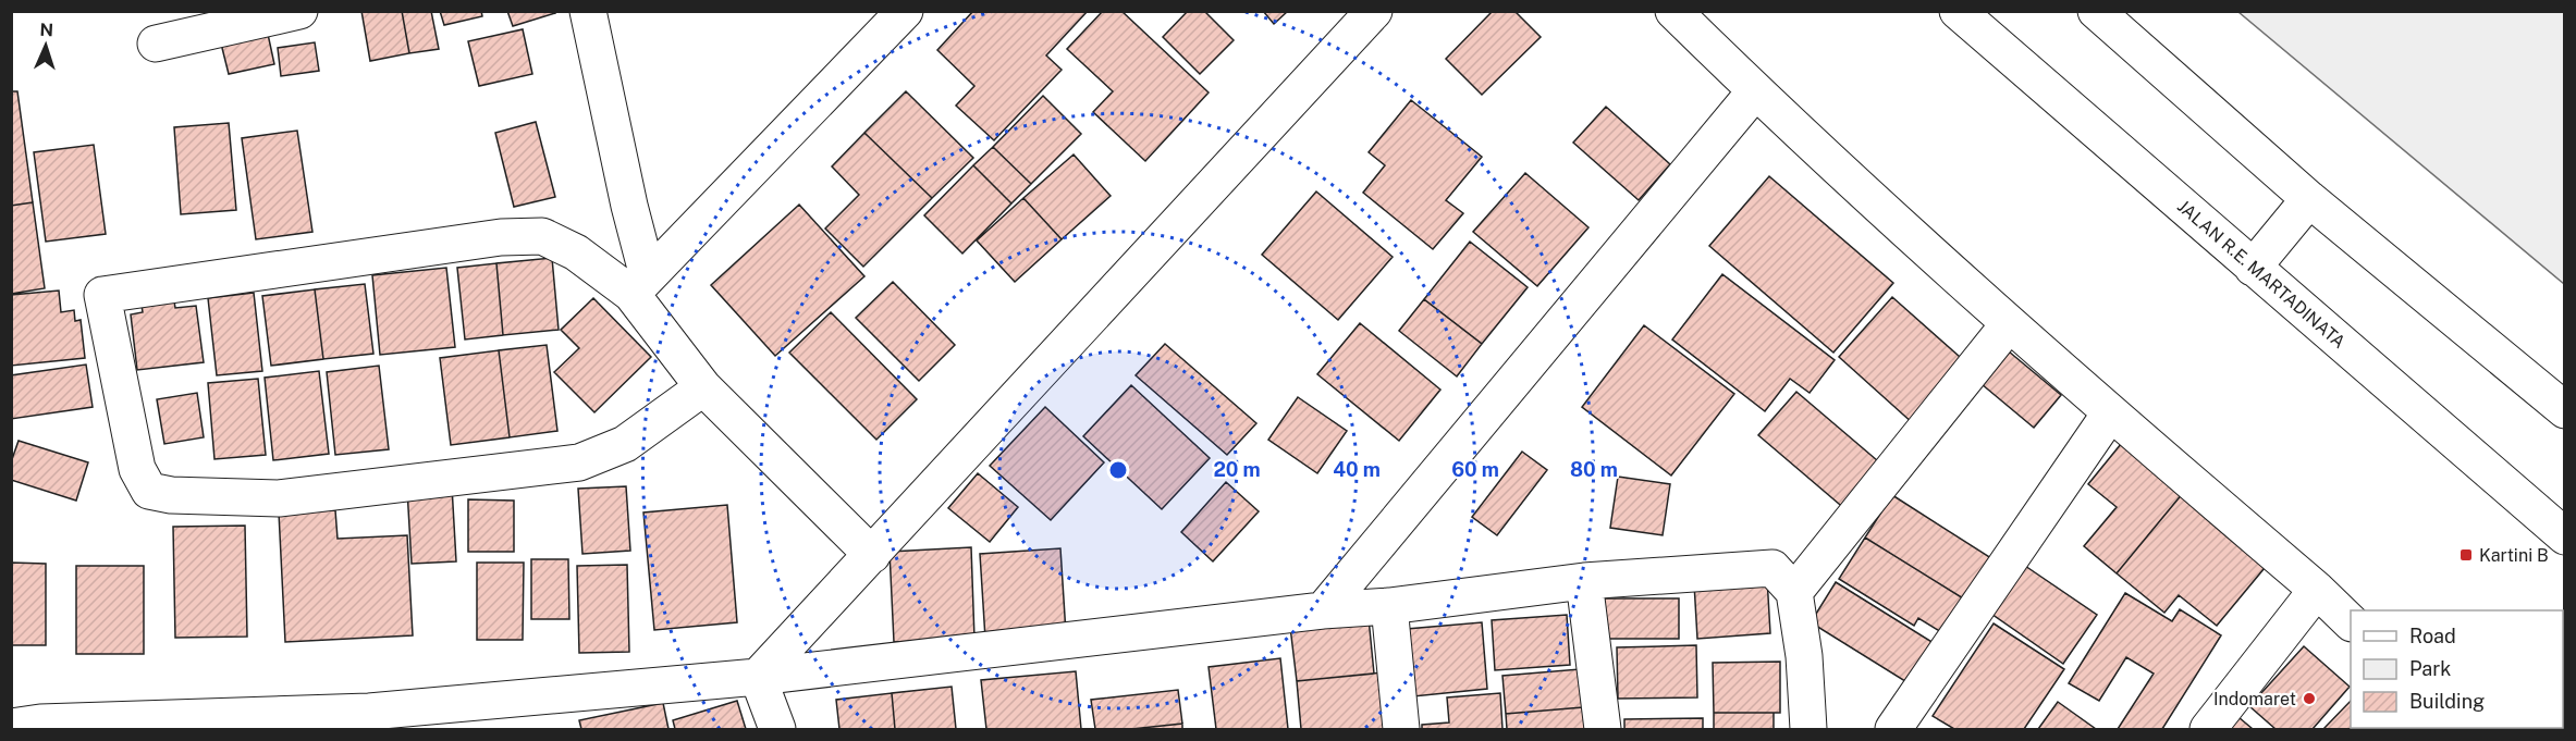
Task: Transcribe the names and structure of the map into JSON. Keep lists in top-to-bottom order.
{
  "streets": {
    "main road": ["JALAN R.E. MARTADINATA"]
  },
  "places": {
    "transit": ["Kartini B"],
    "other": ["Indomaret"]
  },
  "legend": ["Road", "Park", "Building"],
  "north": "top",
  "rings": [
    "20 m",
    "40 m",
    "60 m",
    "80 m"
  ]
}
